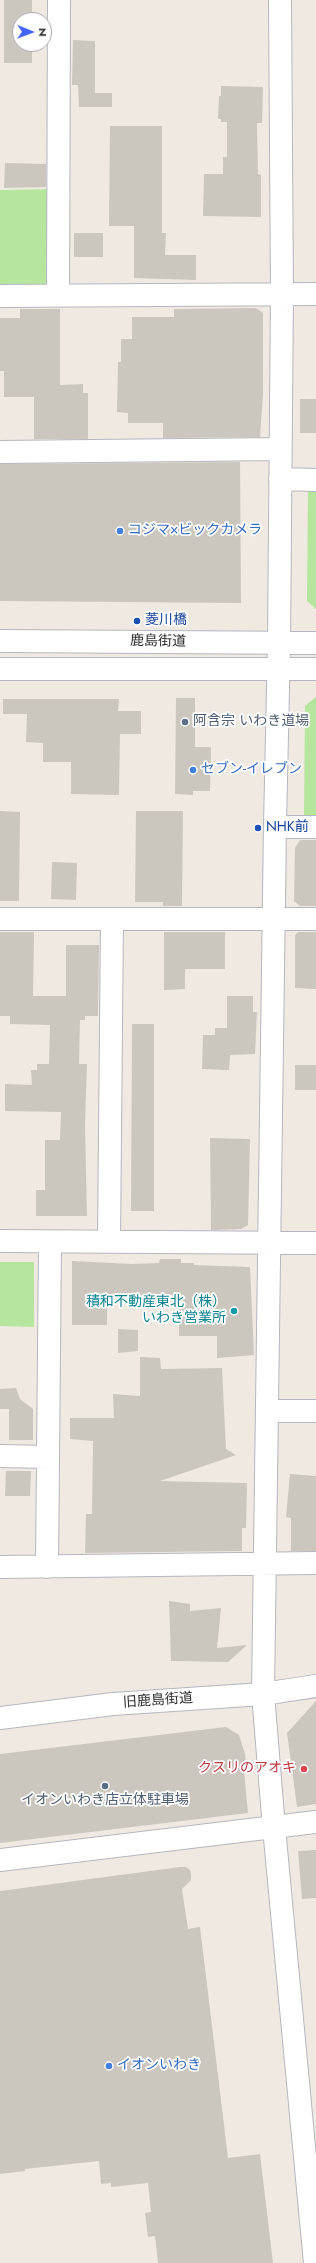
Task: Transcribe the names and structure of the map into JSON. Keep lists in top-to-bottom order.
{
  "streets": {
    "street": ["鹿島街道", "旧鹿島街道"]
  },
  "places": [
    "コジマ×ビックカメラ",
    "菱川橋",
    "阿含宗 いわき道場",
    "セブン-イレブン",
    "NHK前",
    "積和不動産東北（株） いわき営業所",
    "クスリのアオキ",
    "イオンいわき店立体駐車場",
    "イオンいわき"
  ],
  "north": "right"
}
